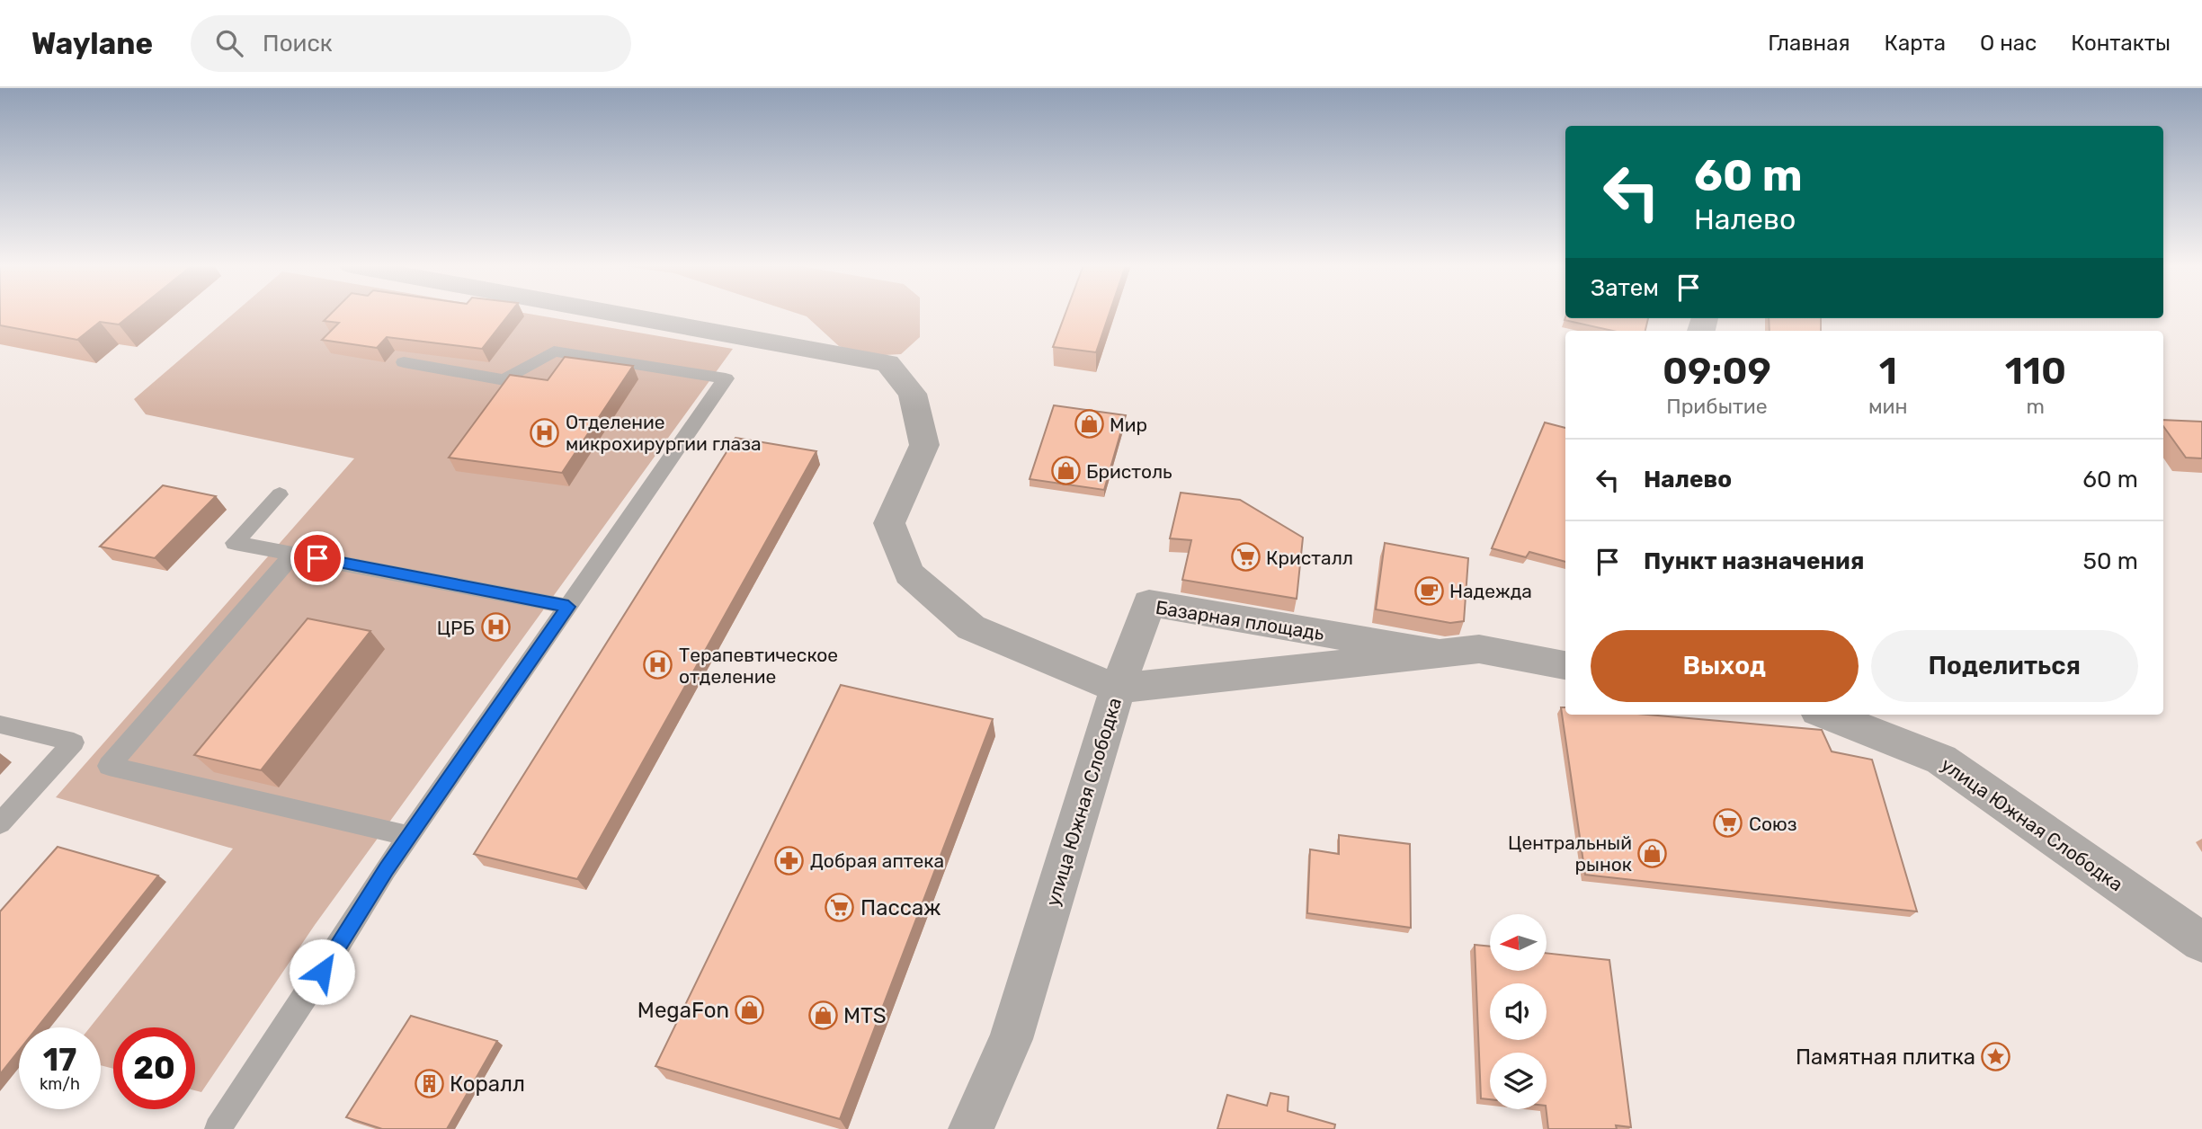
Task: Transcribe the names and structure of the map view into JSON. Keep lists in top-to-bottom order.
{
  "streets": {
    "street": ["Базарная площадь", "улица Южная Слободка"]
  },
  "crossings": [
    ["Базарная площадь", "улица Южная Слободка"]
  ],
  "places": {
    "shop": [
      "Мир",
      "Бристоль",
      "Центральный рынок",
      "MegaFon",
      "MTS"
    ],
    "hospital": ["Отделение микрохирургии глаза", "ЦРБ", "Терапевтическое отделение"],
    "supermarket": ["Кристалл", "Союз", "Пассаж"],
    "cafe": ["Надежда"],
    "pharmacy": ["Добрая аптека"],
    "place": ["Памятная плитка"],
    "building": ["Коралл"]
  },
  "north": "left",
  "page": {
    "header": "Waylane",
    "search": "Поиск",
    "nav": [
      "Главная",
      "Карта",
      "О нас",
      "Контакты"
    ],
    "turn": ["60 m", "Налево"],
    "then": "Затем",
    "eta": [
      "09:09",
      "Прибытие",
      "1",
      "мин",
      "110",
      "m"
    ],
    "list": [
      {
        "name": "Налево",
        "value": "60 m"
      },
      {
        "name": "Пункт назначения",
        "value": "50 m"
      }
    ],
    "buttons": ["Выход", "Поделиться"],
    "speed": "17 km/h",
    "limit": "20"
  }
}
